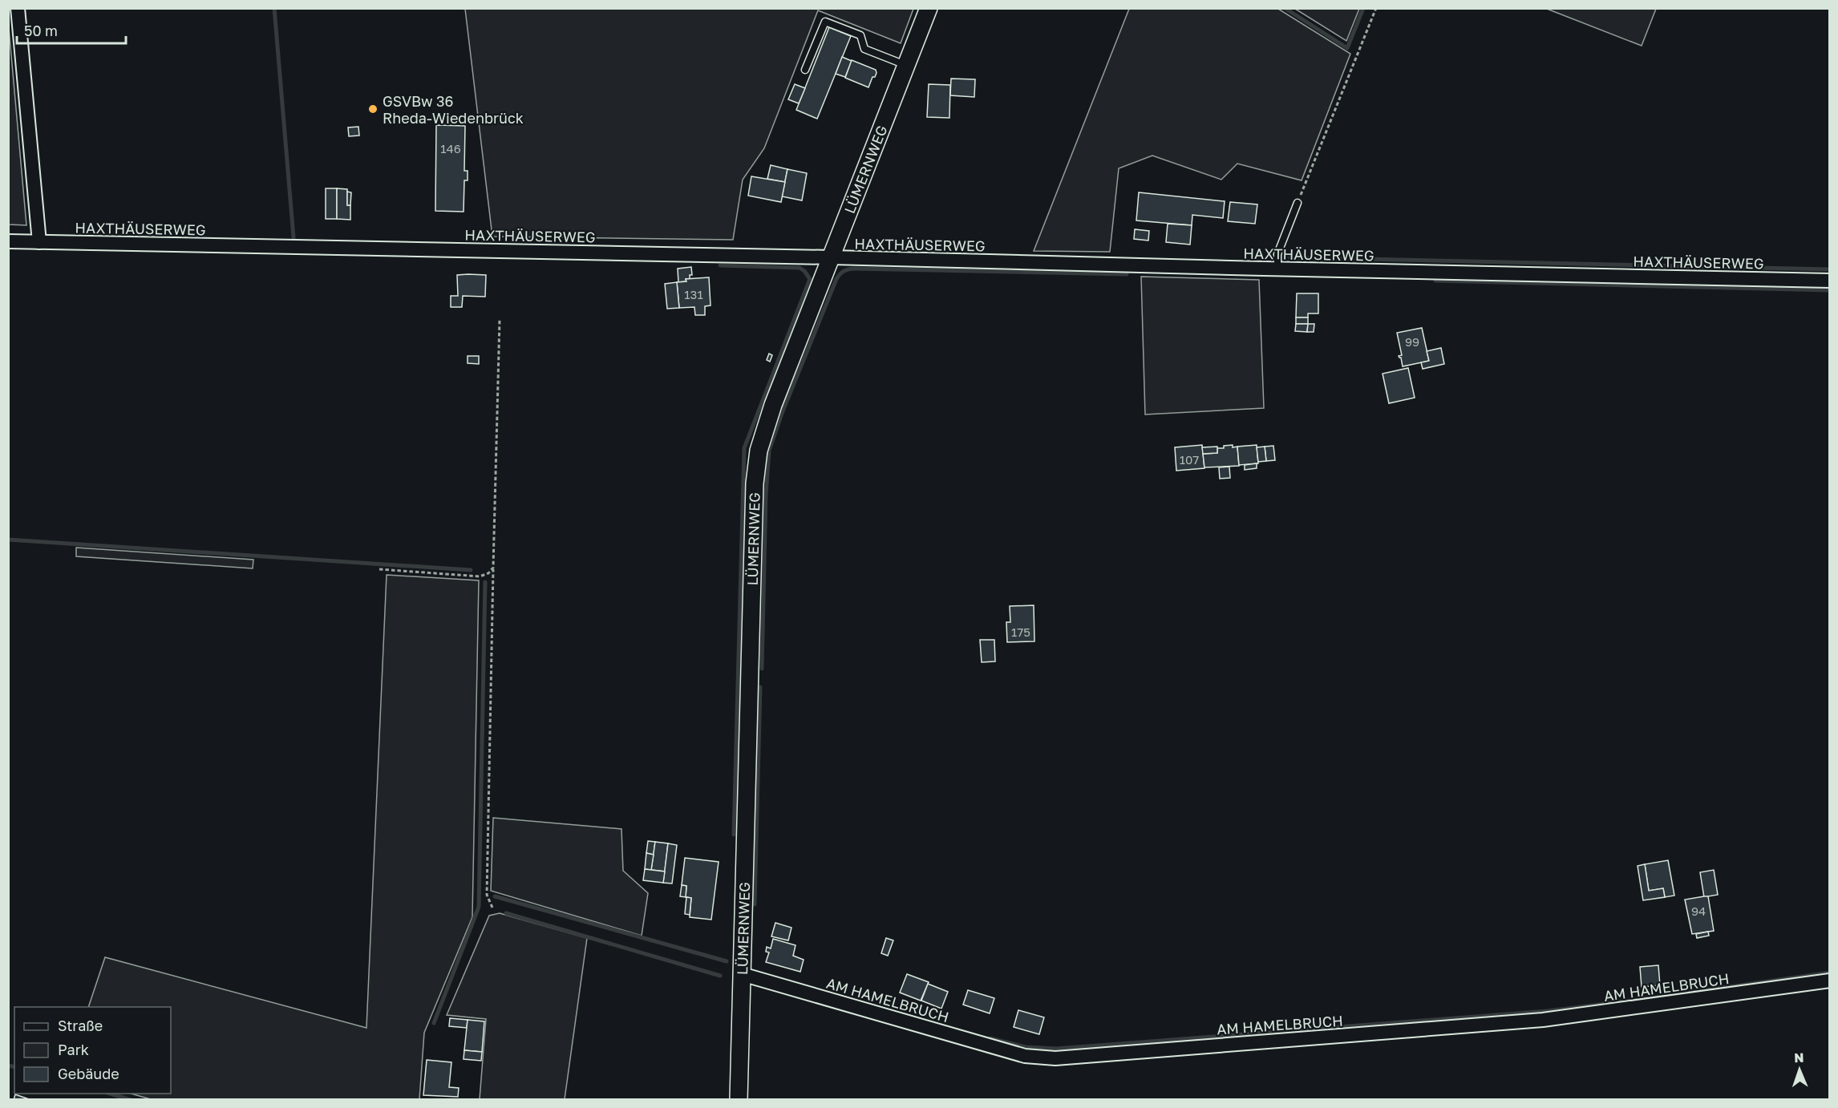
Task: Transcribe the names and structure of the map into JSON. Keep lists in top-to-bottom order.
{
  "streets": {
    "street": ["LÜMERNWEG", "HAXTHÄUSERWEG", "AM HAMELBRUCH"]
  },
  "crossings": [
    ["LÜMERNWEG", "HAXTHÄUSERWEG"],
    ["LÜMERNWEG", "AM HAMELBRUCH"]
  ],
  "places": ["GSVBw 36 Rheda-Wiedenbrück"],
  "house_numbers": [
    "146",
    "131",
    "99",
    "107",
    "175",
    "94"
  ],
  "legend": ["Straße", "Park", "Gebäude"],
  "scale_bar": "50 m",
  "north": "top"
}
